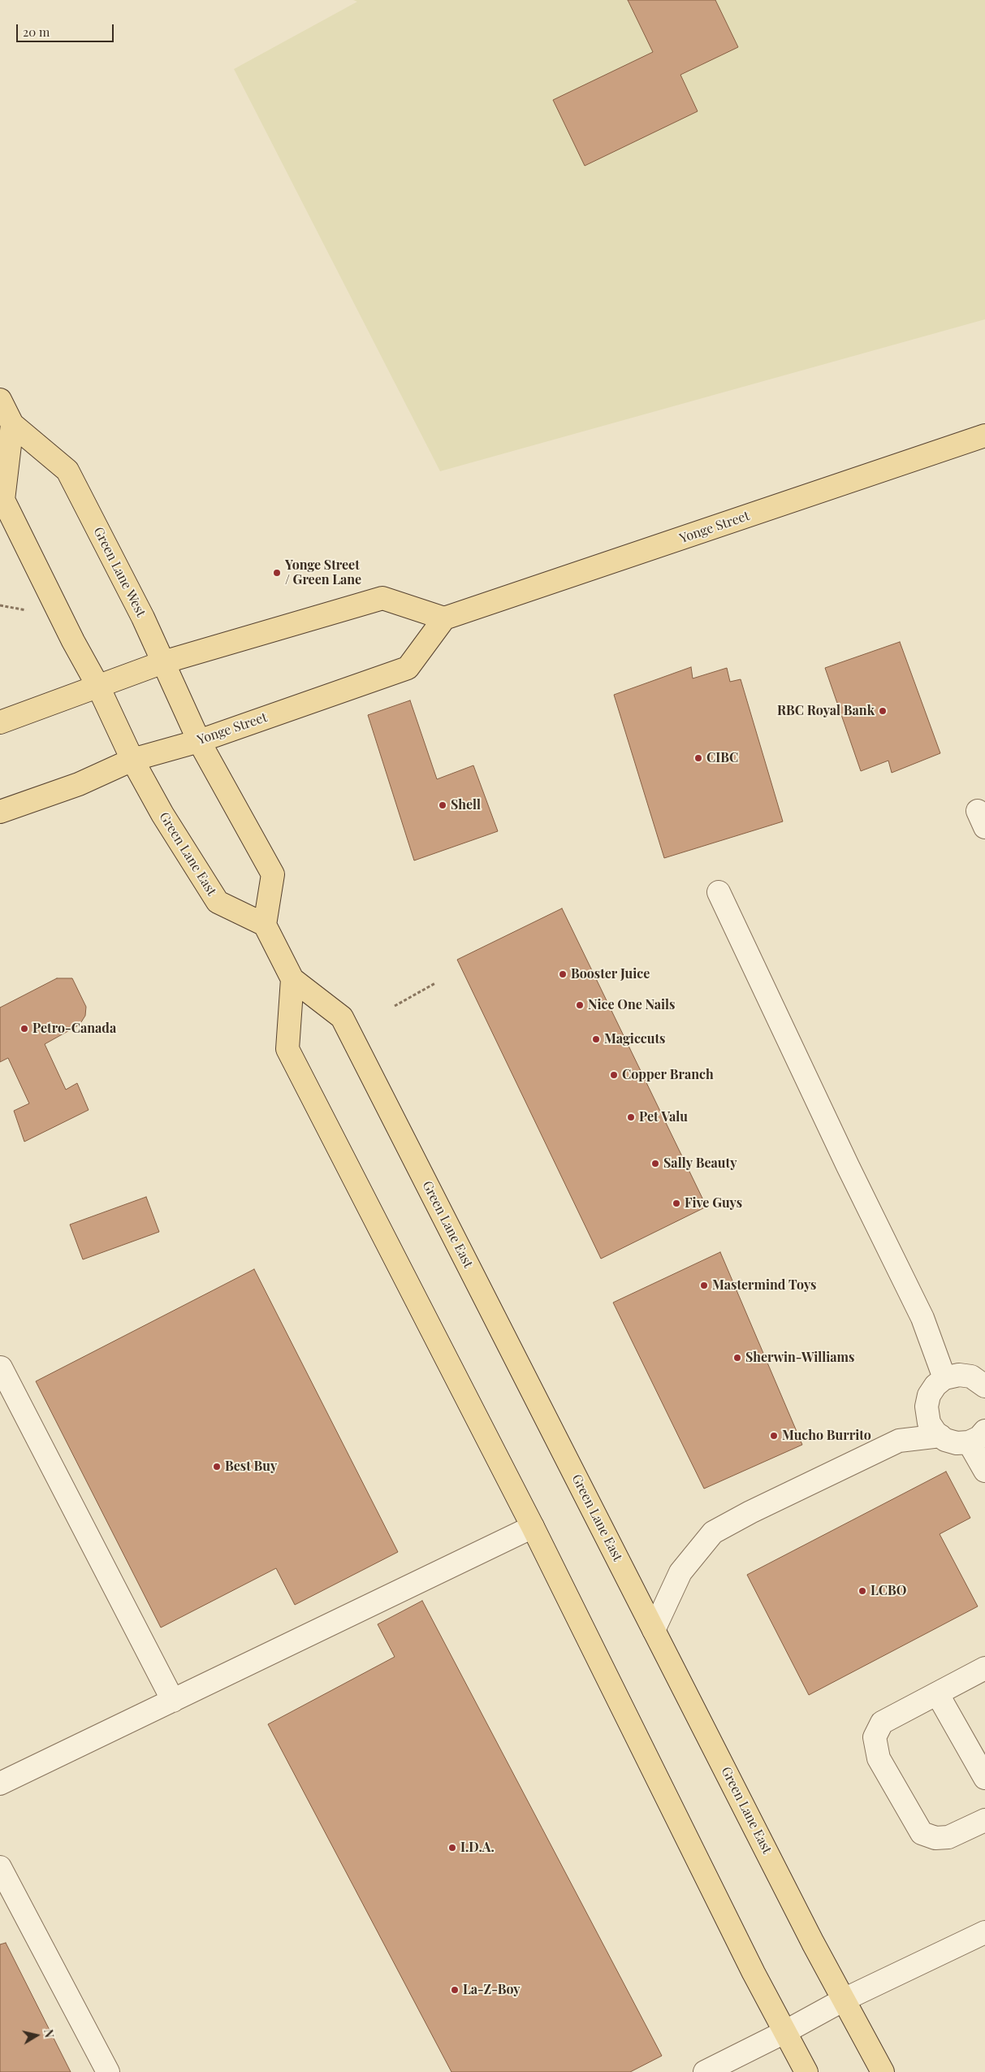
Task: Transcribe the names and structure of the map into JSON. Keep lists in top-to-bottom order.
{
  "streets": {
    "main road": ["Yonge Street", "Green Lane West", "Green Lane East"]
  },
  "crossings": [
    ["Yonge Street", "Green Lane West"],
    ["Yonge Street", "Green Lane East"]
  ],
  "places": [
    "Yonge Street / Green Lane",
    "RBC Royal Bank",
    "CIBC",
    "Shell",
    "Booster Juice",
    "Nice One Nails",
    "Petro-Canada",
    "Magiccuts",
    "Copper Branch",
    "Pet Valu",
    "Sally Beauty",
    "Five Guys",
    "Mastermind Toys",
    "Sherwin-Williams",
    "Mucho Burrito",
    "Best Buy",
    "LCBO",
    "I.D.A.",
    "La-Z-Boy"
  ],
  "scale_bar": "20 m",
  "north": "right"
}
